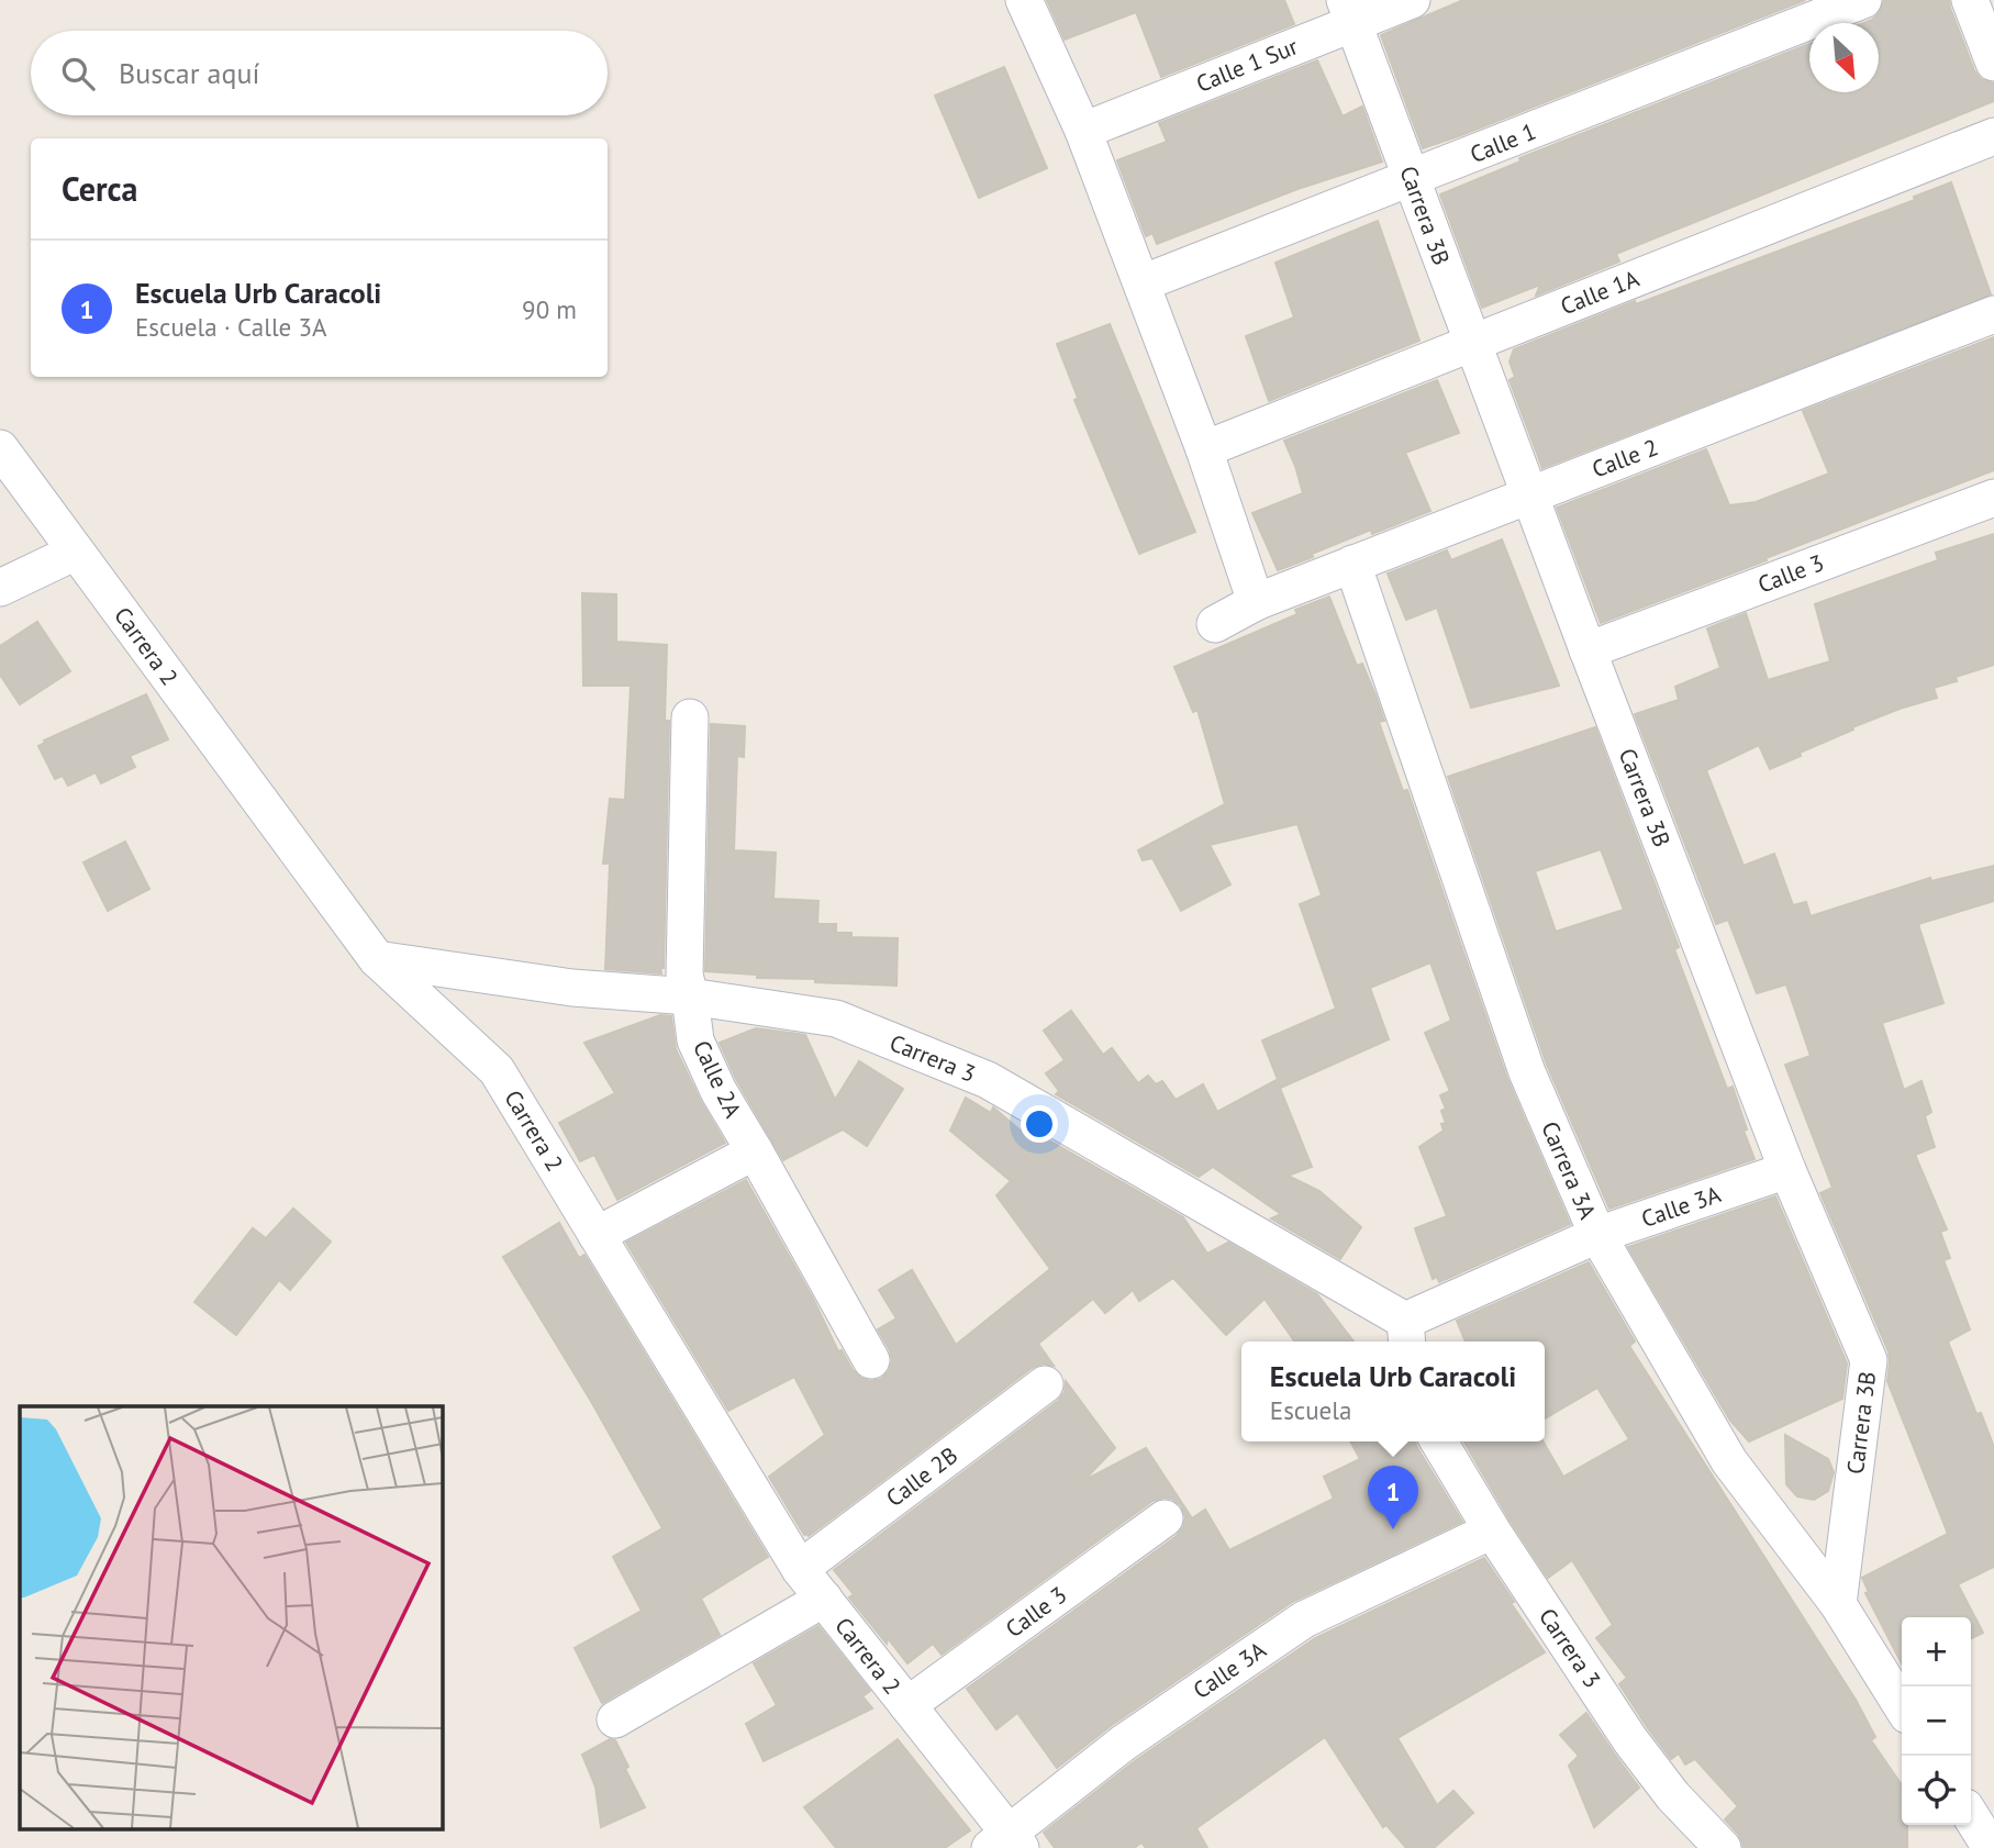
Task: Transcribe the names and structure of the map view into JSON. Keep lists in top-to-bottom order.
{
  "streets": {
    "street": [
      "Calle 1 Sur",
      "Calle 1",
      "Carrera 3B",
      "Calle 1A",
      "Calle 2",
      "Calle 3",
      "Carrera 2",
      "Carrera 3",
      "Calle 2A",
      "Carrera 3A",
      "Calle 3A",
      "Calle 2B"
    ]
  },
  "crossings": [
    ["Calle 1 Sur", "Carrera 3B"],
    ["Calle 1", "Carrera 3B"],
    ["Carrera 3B", "Calle 1A"],
    ["Carrera 3B", "Calle 2"],
    ["Carrera 3B", "Calle 3"],
    ["Carrera 3B", "Carrera 3A"],
    ["Carrera 3B", "Calle 3A"],
    ["Calle 2", "Carrera 3A"],
    ["Calle 3", "Carrera 2"],
    ["Carrera 2", "Carrera 3"],
    ["Carrera 2", "Calle 3A"],
    ["Carrera 2", "Calle 2B"],
    ["Carrera 3", "Calle 2A"],
    ["Carrera 3", "Calle 3A"],
    ["Carrera 3A", "Calle 3A"]
  ],
  "north": "bottom right",
  "page": {
    "search": "Buscar aquí",
    "heading": "Cerca",
    "list": [
      {
        "mark": "1",
        "name": "Escuela Urb Caracoli",
        "note": "Escuela · Calle 3A",
        "value": "90 m"
      }
    ],
    "popup": ["Escuela Urb Caracoli", "Escuela"],
    "pins": "1",
    "map_buttons": ["+", "−"]
  }
}
